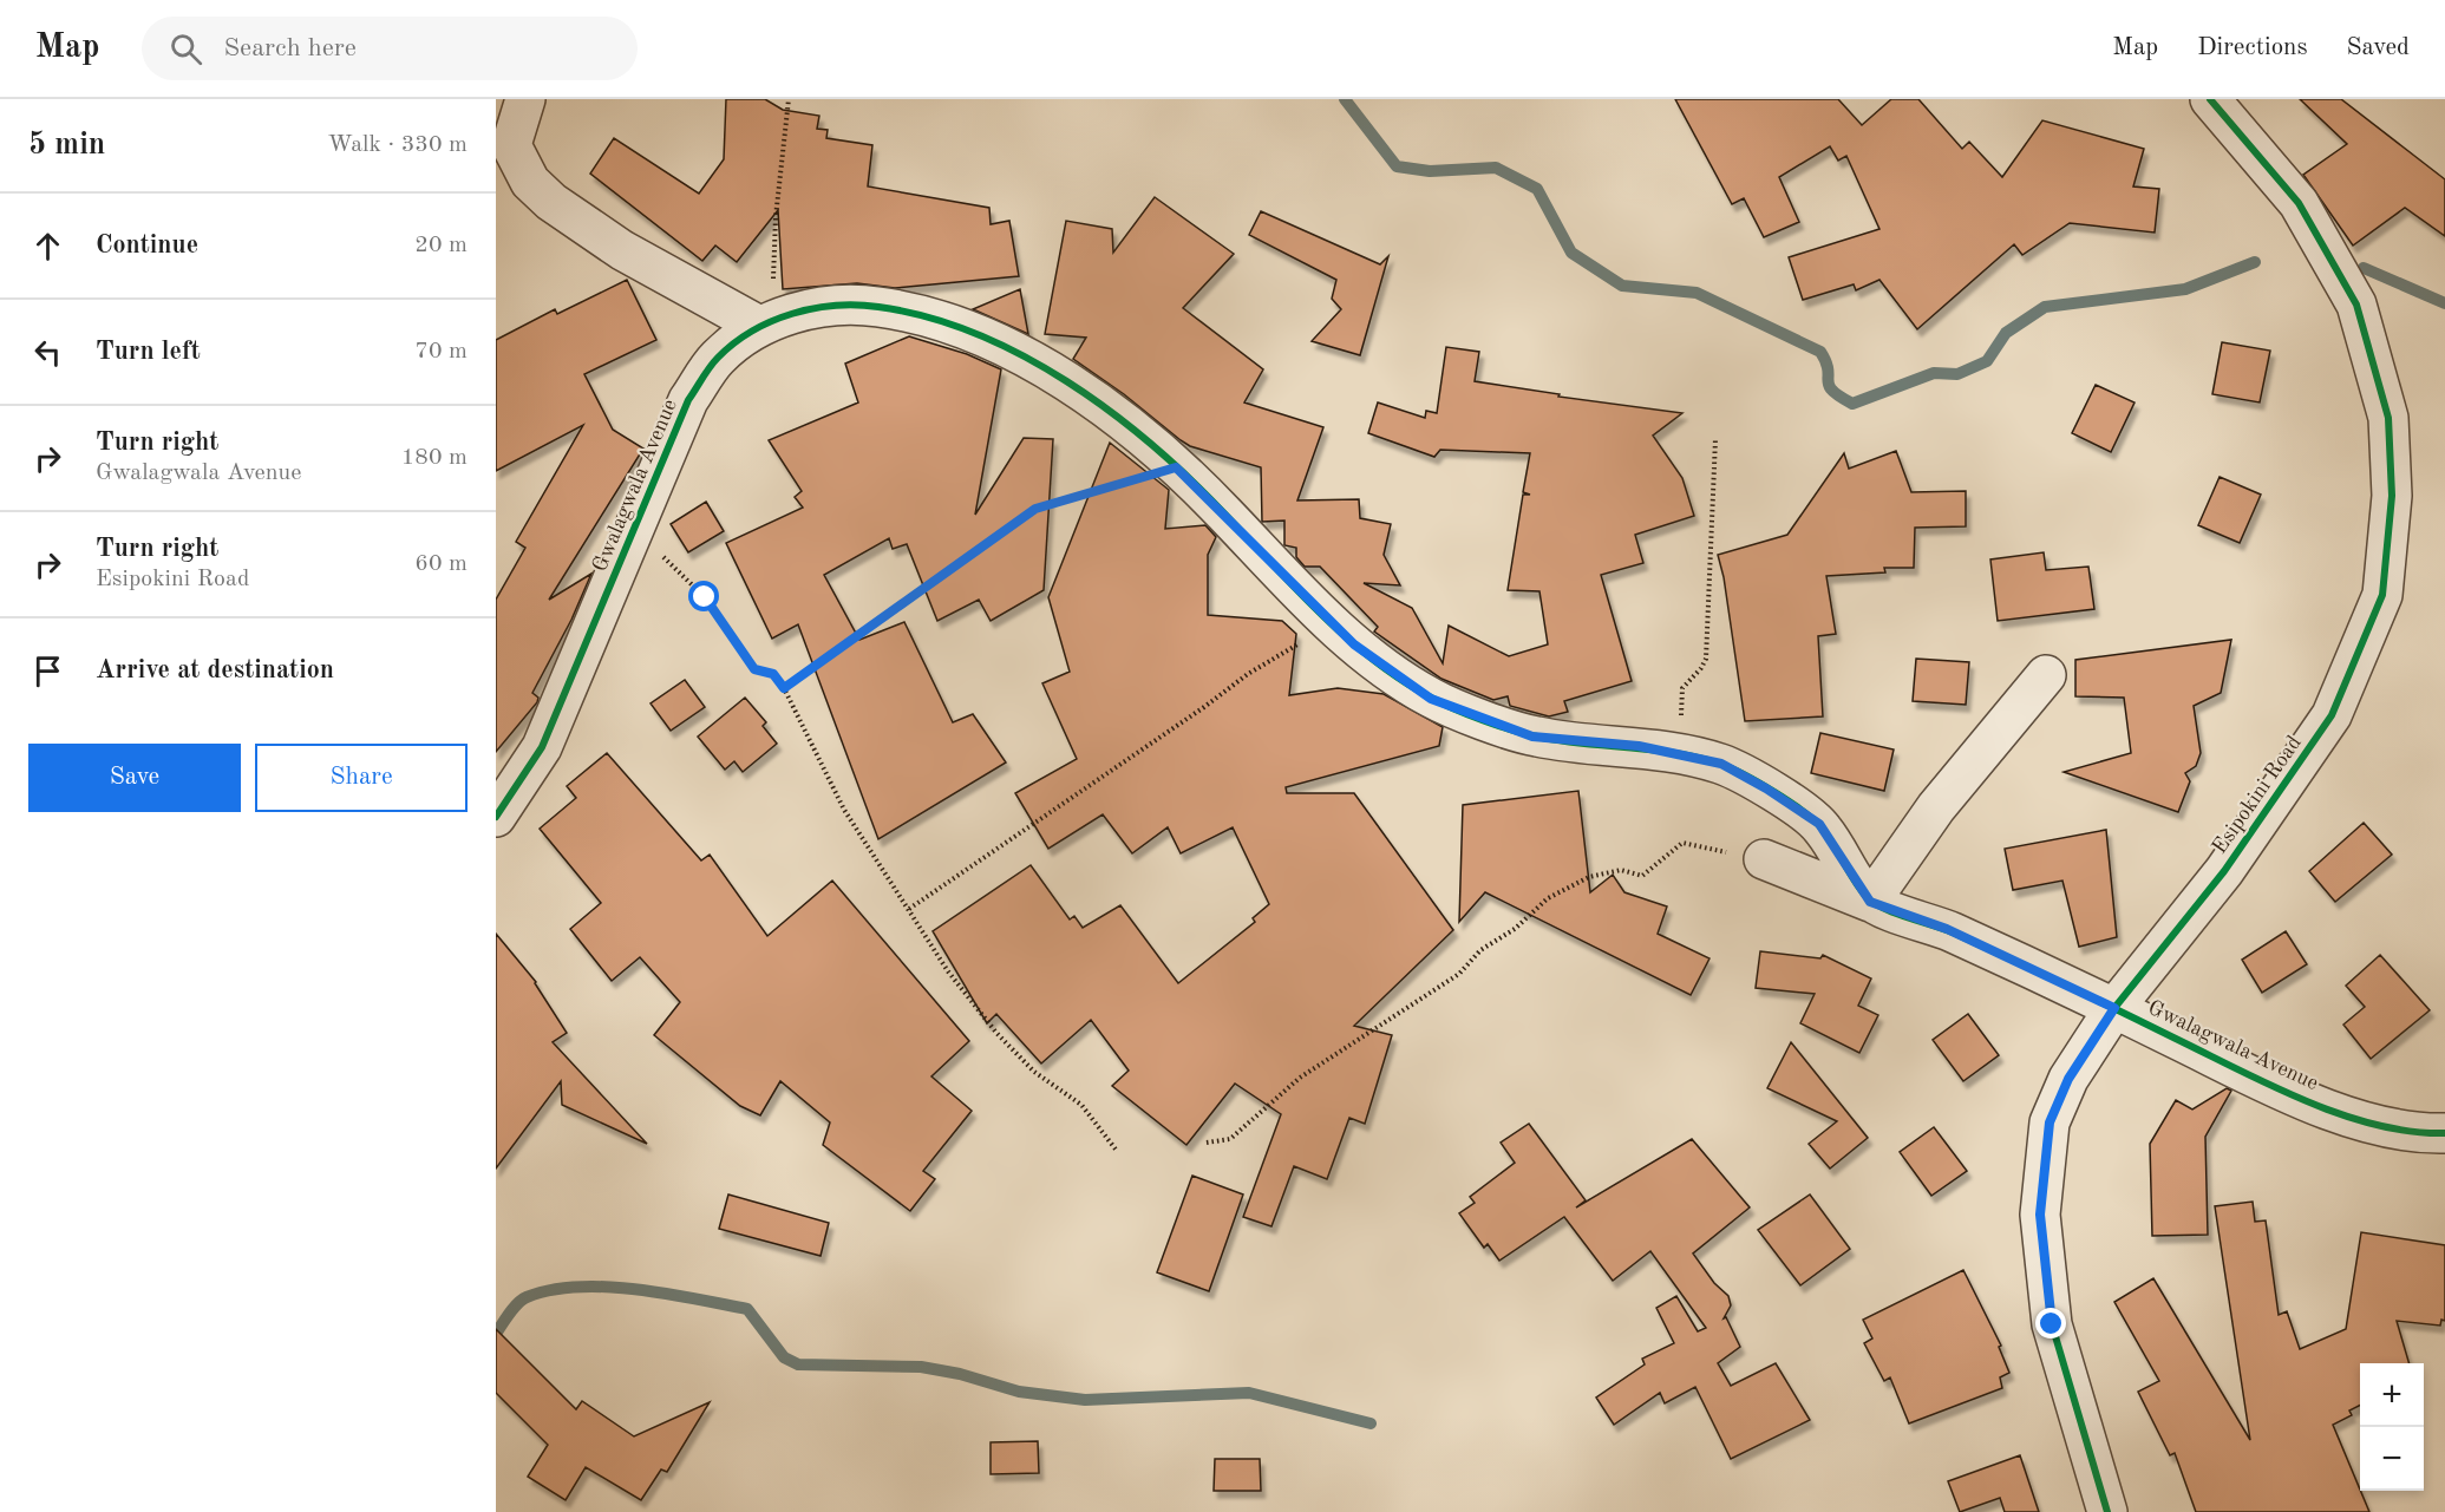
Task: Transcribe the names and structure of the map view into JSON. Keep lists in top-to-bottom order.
{
  "streets": {
    "street": ["Gwalagwala Avenue", "Esipokini Road"]
  },
  "crossings": [
    ["Gwalagwala Avenue", "Esipokini Road"]
  ],
  "page": {
    "header": "Map",
    "search": "Search here",
    "nav": ["Map", "Directions", "Saved"],
    "heading": ["5 min", "Walk · 330 m"],
    "list": [
      ["Continue", "20 m"],
      ["Turn left", "70 m"],
      ["Turn right", "Gwalagwala Avenue", "180 m"],
      ["Turn right", "Esipokini Road", "60 m"],
      "Arrive at destination"
    ],
    "buttons": ["Save", "Share"],
    "map_buttons": ["+", "−"]
  }
}
